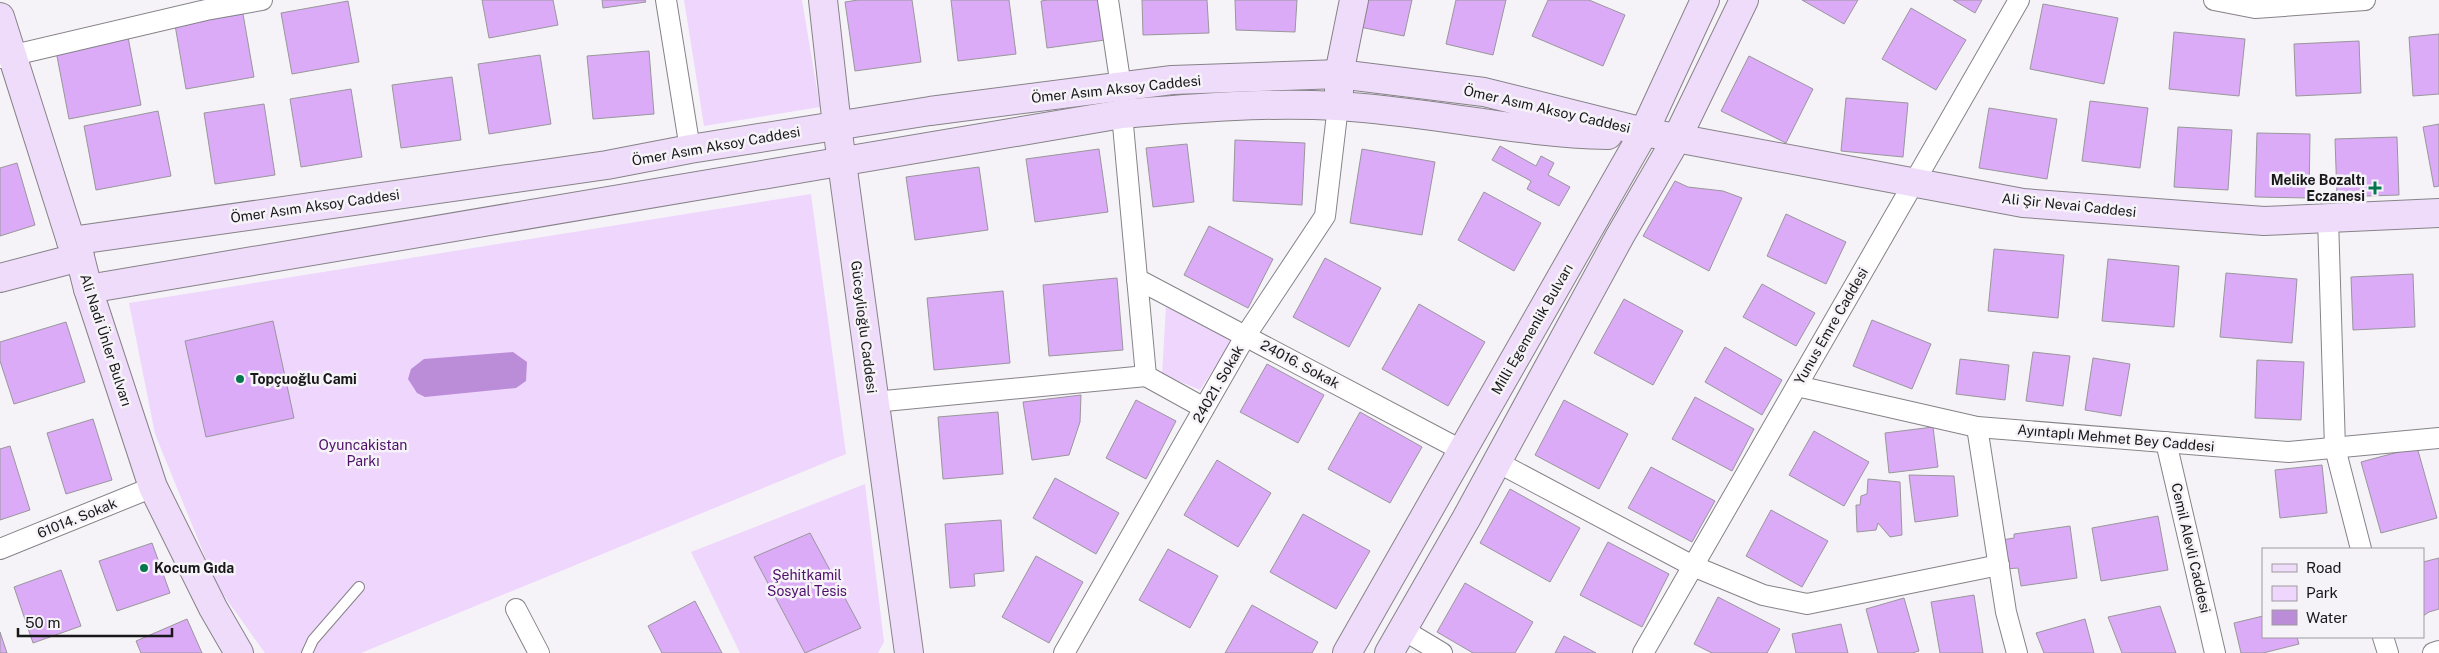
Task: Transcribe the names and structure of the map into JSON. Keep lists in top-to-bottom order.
{
  "streets": {
    "street": [
      "Ömer Asım Aksoy Caddesi",
      "Ali Şir Nevai Caddesi",
      "Yunus Emre Caddesi",
      "Güceylioğlu Caddesi",
      "Milli Egemenlik Bulvarı",
      "Ali Nadi Ünler Bulvarı",
      "24016. Sokak",
      "24021. Sokak",
      "Ayıntaplı Mehmet Bey Caddesi",
      "61014. Sokak",
      "Cemil Alevli Caddesi"
    ]
  },
  "crossings": [
    ["Ömer Asım Aksoy Caddesi", "Ali Şir Nevai Caddesi"],
    ["Ömer Asım Aksoy Caddesi", "Güceylioğlu Caddesi"],
    ["Ömer Asım Aksoy Caddesi", "Milli Egemenlik Bulvarı"],
    ["Ömer Asım Aksoy Caddesi", "Ali Nadi Ünler Bulvarı"],
    ["Ömer Asım Aksoy Caddesi", "24021. Sokak"],
    ["Ali Şir Nevai Caddesi", "Yunus Emre Caddesi"],
    ["Ali Şir Nevai Caddesi", "Milli Egemenlik Bulvarı"],
    ["Yunus Emre Caddesi", "Ayıntaplı Mehmet Bey Caddesi"],
    ["Milli Egemenlik Bulvarı", "24016. Sokak"],
    ["Ali Nadi Ünler Bulvarı", "61014. Sokak"],
    ["24016. Sokak", "24021. Sokak"],
    ["Ayıntaplı Mehmet Bey Caddesi", "Cemil Alevli Caddesi"]
  ],
  "parks": ["Oyuncakistan Parkı", "Şehitkamil Sosyal Tesis"],
  "places": {
    "health": ["Melike Bozaltı Eczanesi"],
    "other": ["Topçuoğlu Cami", "Kocum Gıda"]
  },
  "legend": ["Road", "Park", "Water"],
  "scale_bar": "50 m"
}
